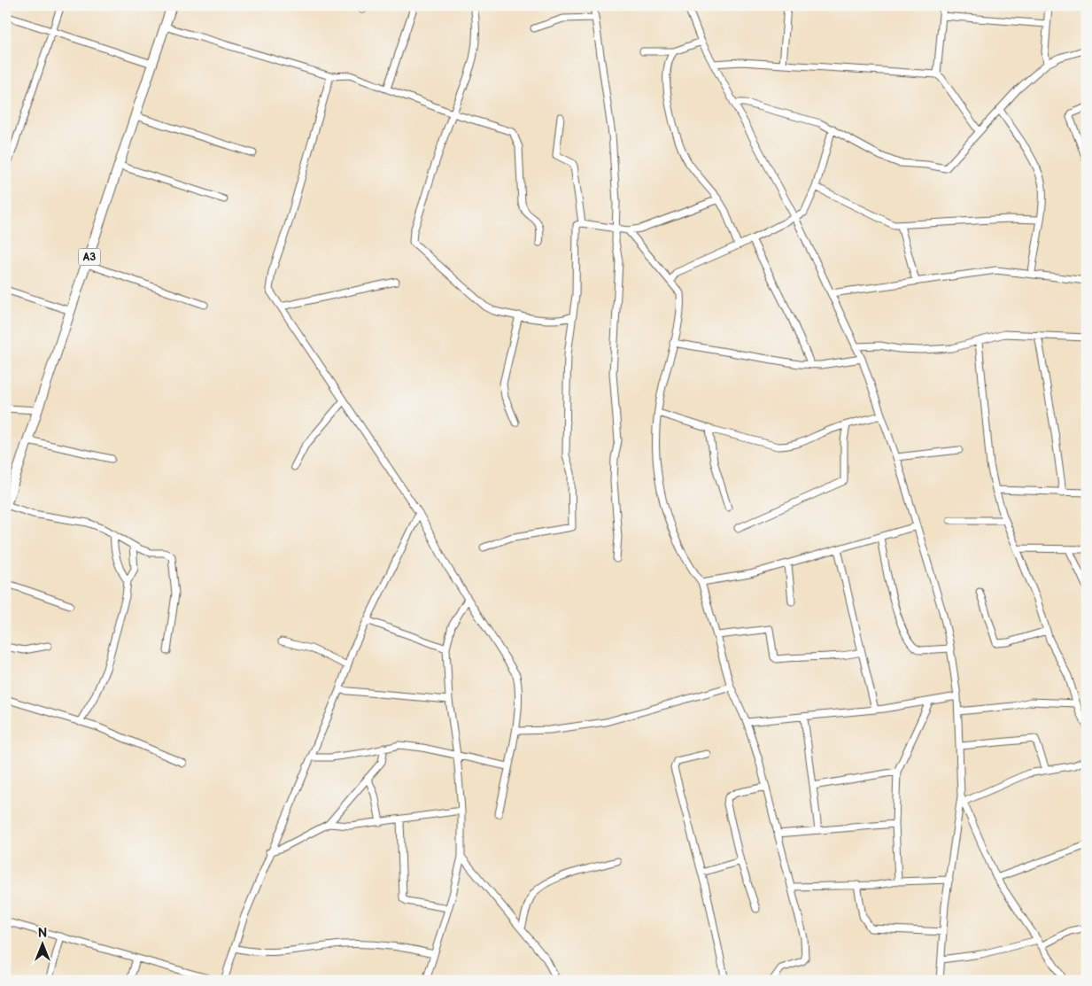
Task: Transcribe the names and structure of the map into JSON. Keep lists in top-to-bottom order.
{
  "streets": {
    "highway": ["A3"]
  },
  "north": "top"
}
